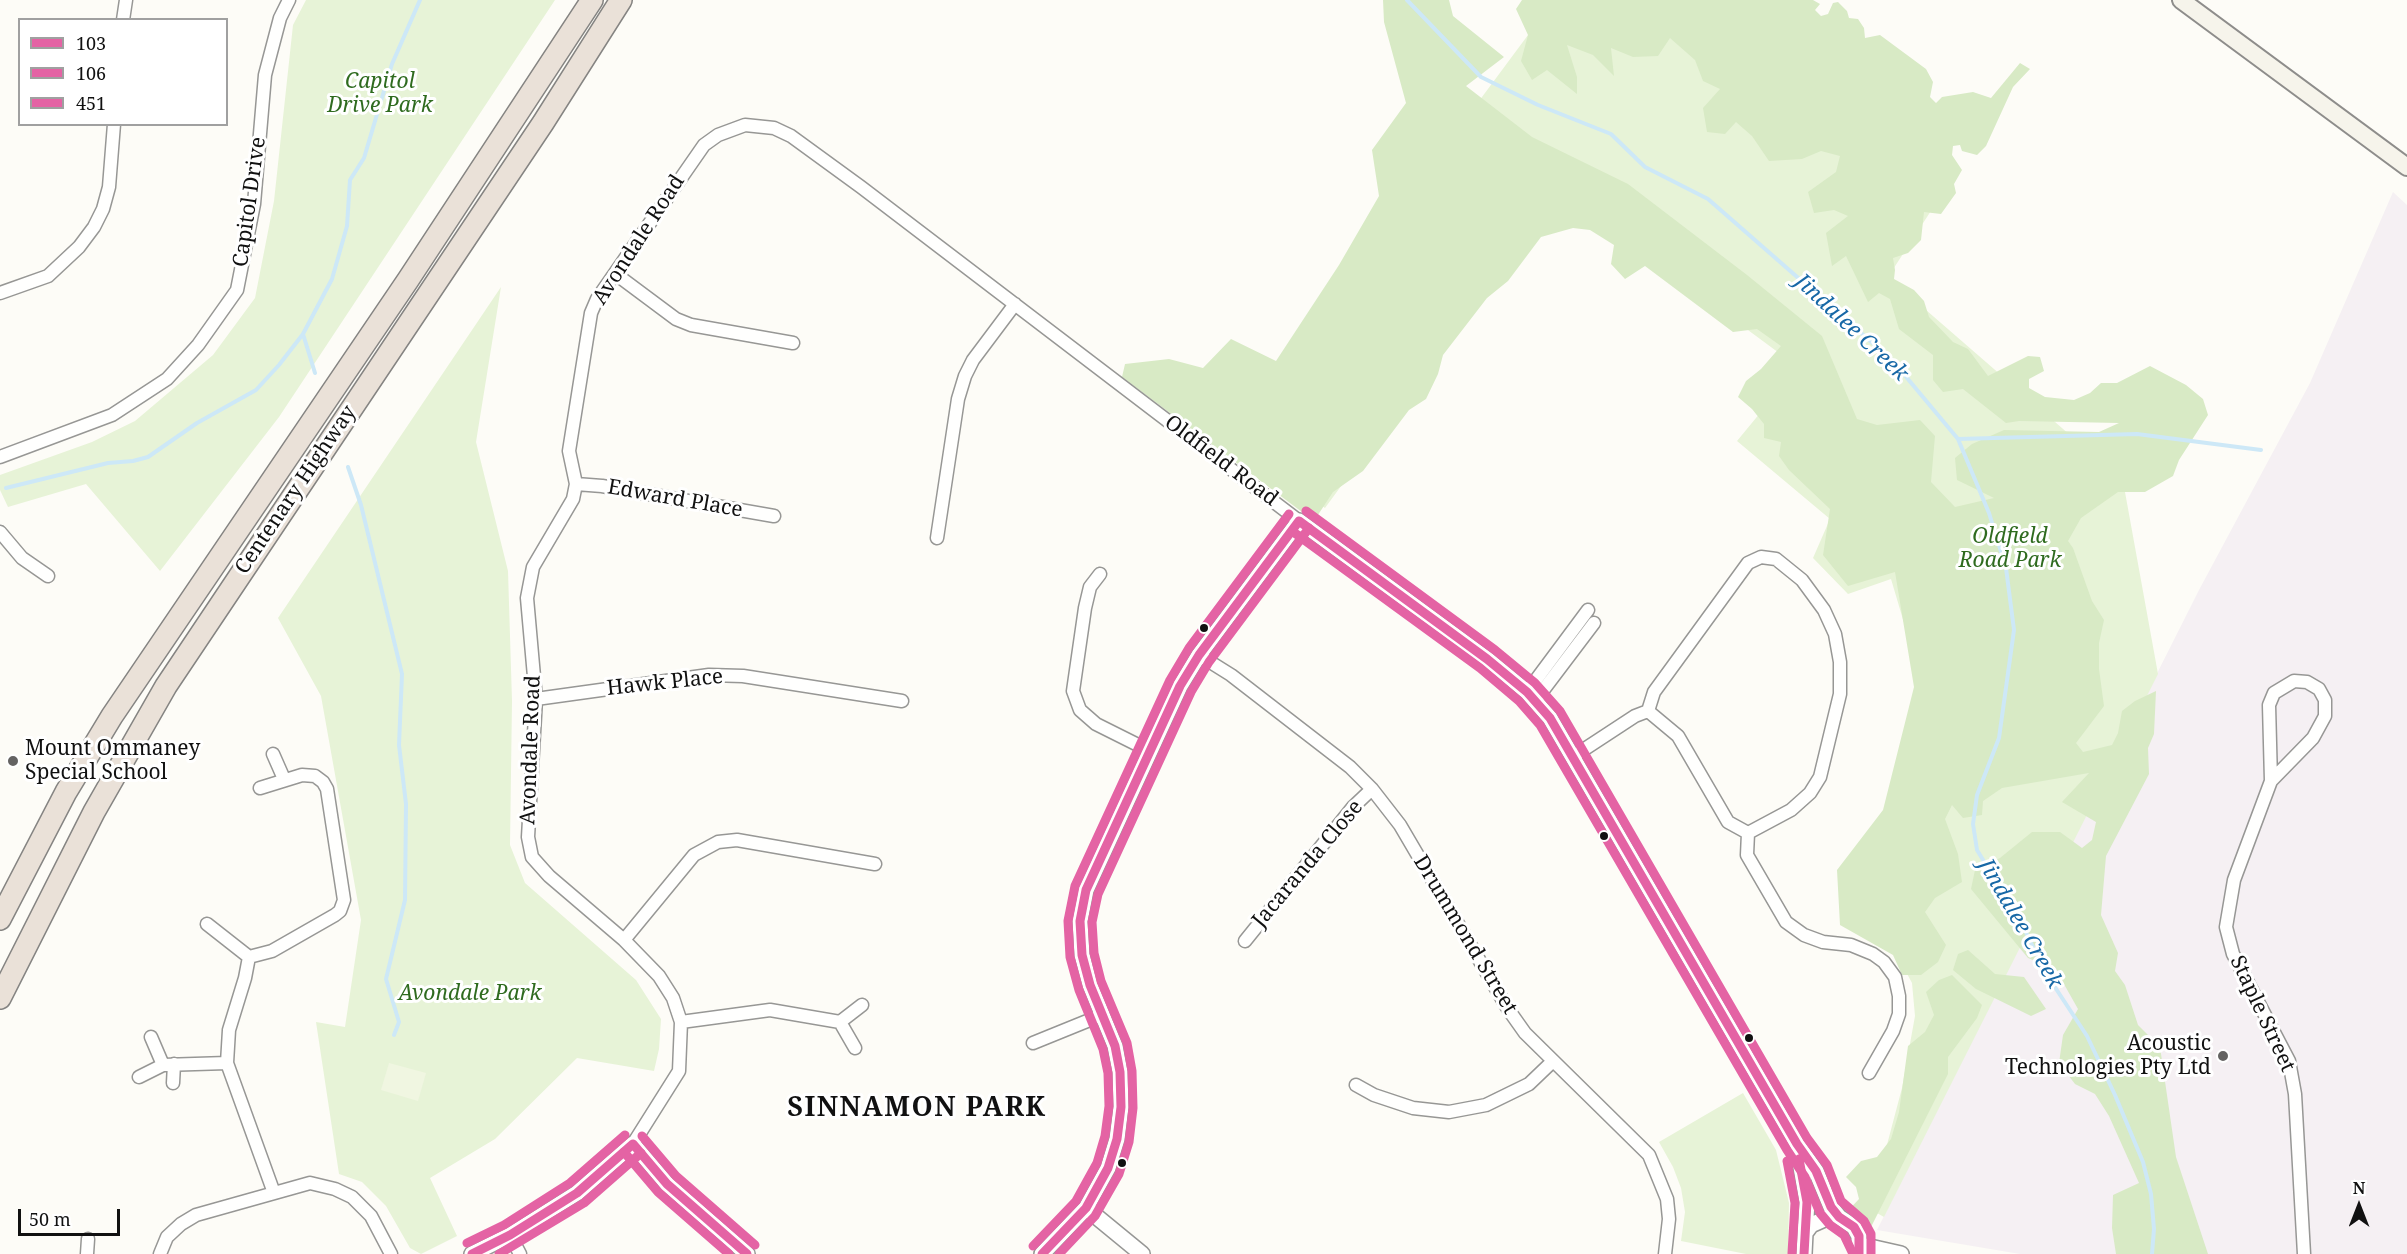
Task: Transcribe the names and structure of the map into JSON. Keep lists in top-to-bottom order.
{
  "streets": {
    "highway": ["Centenary Highway"],
    "street": [
      "Capitol Drive",
      "Avondale Road",
      "Oldfield Road",
      "Edward Place",
      "Hawk Place",
      "Jacaranda Close",
      "Drummond Street",
      "Staple Street"
    ]
  },
  "crossings": [
    ["Avondale Road", "Oldfield Road"],
    ["Avondale Road", "Edward Place"],
    ["Avondale Road", "Hawk Place"],
    ["Jacaranda Close", "Drummond Street"]
  ],
  "districts": ["SINNAMON PARK"],
  "water": ["Jindalee Creek"],
  "parks": ["Capitol Drive Park", "Oldfield Road Park", "Avondale Park"],
  "places": ["Mount Ommaney Special School", "Acoustic Technologies Pty Ltd"],
  "lines": ["transit line 451", "transit line 103", "transit line 106"],
  "legend": ["103", "106", "451"],
  "scale_bar": "50 m",
  "north": "top"
}
